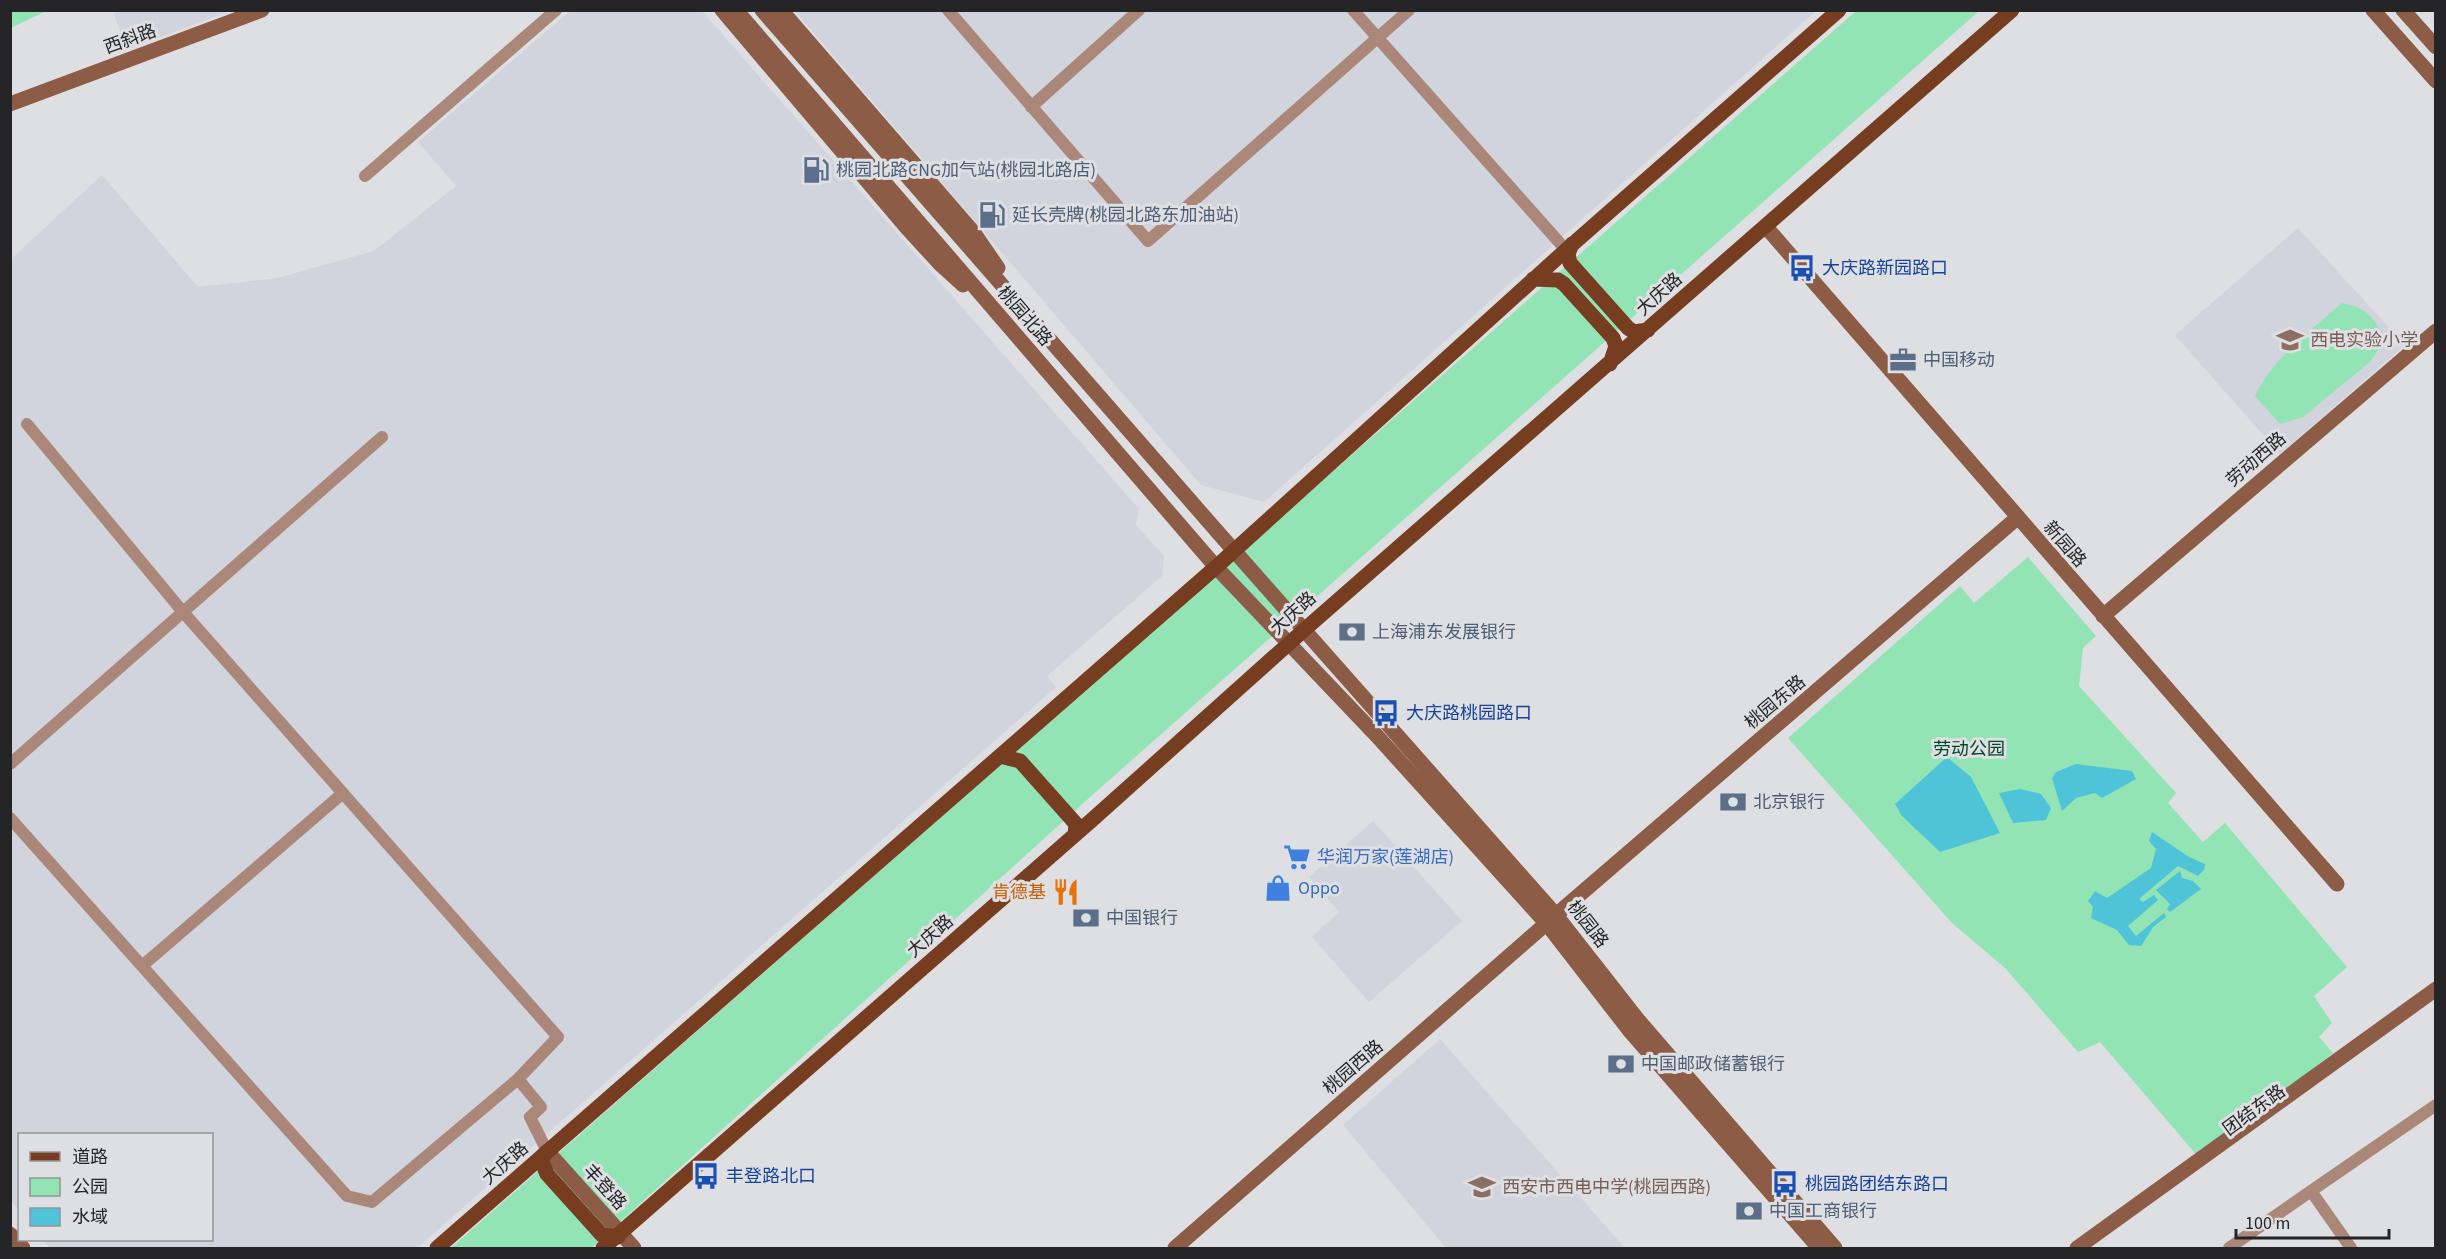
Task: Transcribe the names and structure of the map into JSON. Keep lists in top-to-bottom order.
{
  "streets": {
    "main road": ["大庆路"],
    "street": [
      "西斜路",
      "桃园北路",
      "劳动西路",
      "新园路",
      "桃园东路",
      "桃园路",
      "桃园西路",
      "团结东路",
      "丰登路"
    ]
  },
  "crossings": [
    ["大庆路", "桃园北路"],
    ["大庆路", "新园路"],
    ["大庆路", "桃园路"],
    ["大庆路", "丰登路"],
    ["桃园北路", "桃园路"],
    ["劳动西路", "新园路"],
    ["新园路", "桃园东路"],
    ["桃园东路", "桃园路"],
    ["桃园东路", "桃园西路"],
    ["桃园路", "桃园西路"]
  ],
  "parks": ["劳动公园"],
  "places": {
    "fuel station": ["桃园北路CNG加气站(桃园北路店)", "延长壳牌(桃园北路东加油站)"],
    "bus stop": [
      "大庆路新园路口",
      "大庆路桃园路口",
      "丰登路北口",
      "桃园路团结东路口"
    ],
    "school or university": ["西电实验小学", "西安市西电中学(桃园西路)"],
    "office": ["中国移动"],
    "bank": [
      "上海浦东发展银行",
      "北京银行",
      "中国银行",
      "中国邮政储蓄银行",
      "中国工商银行"
    ],
    "supermarket": ["华润万家(莲湖店)"],
    "shop": ["Oppo"],
    "restaurant": ["肯德基"]
  },
  "legend": ["道路", "公园", "水域"],
  "scale_bar": "100 m"
}
